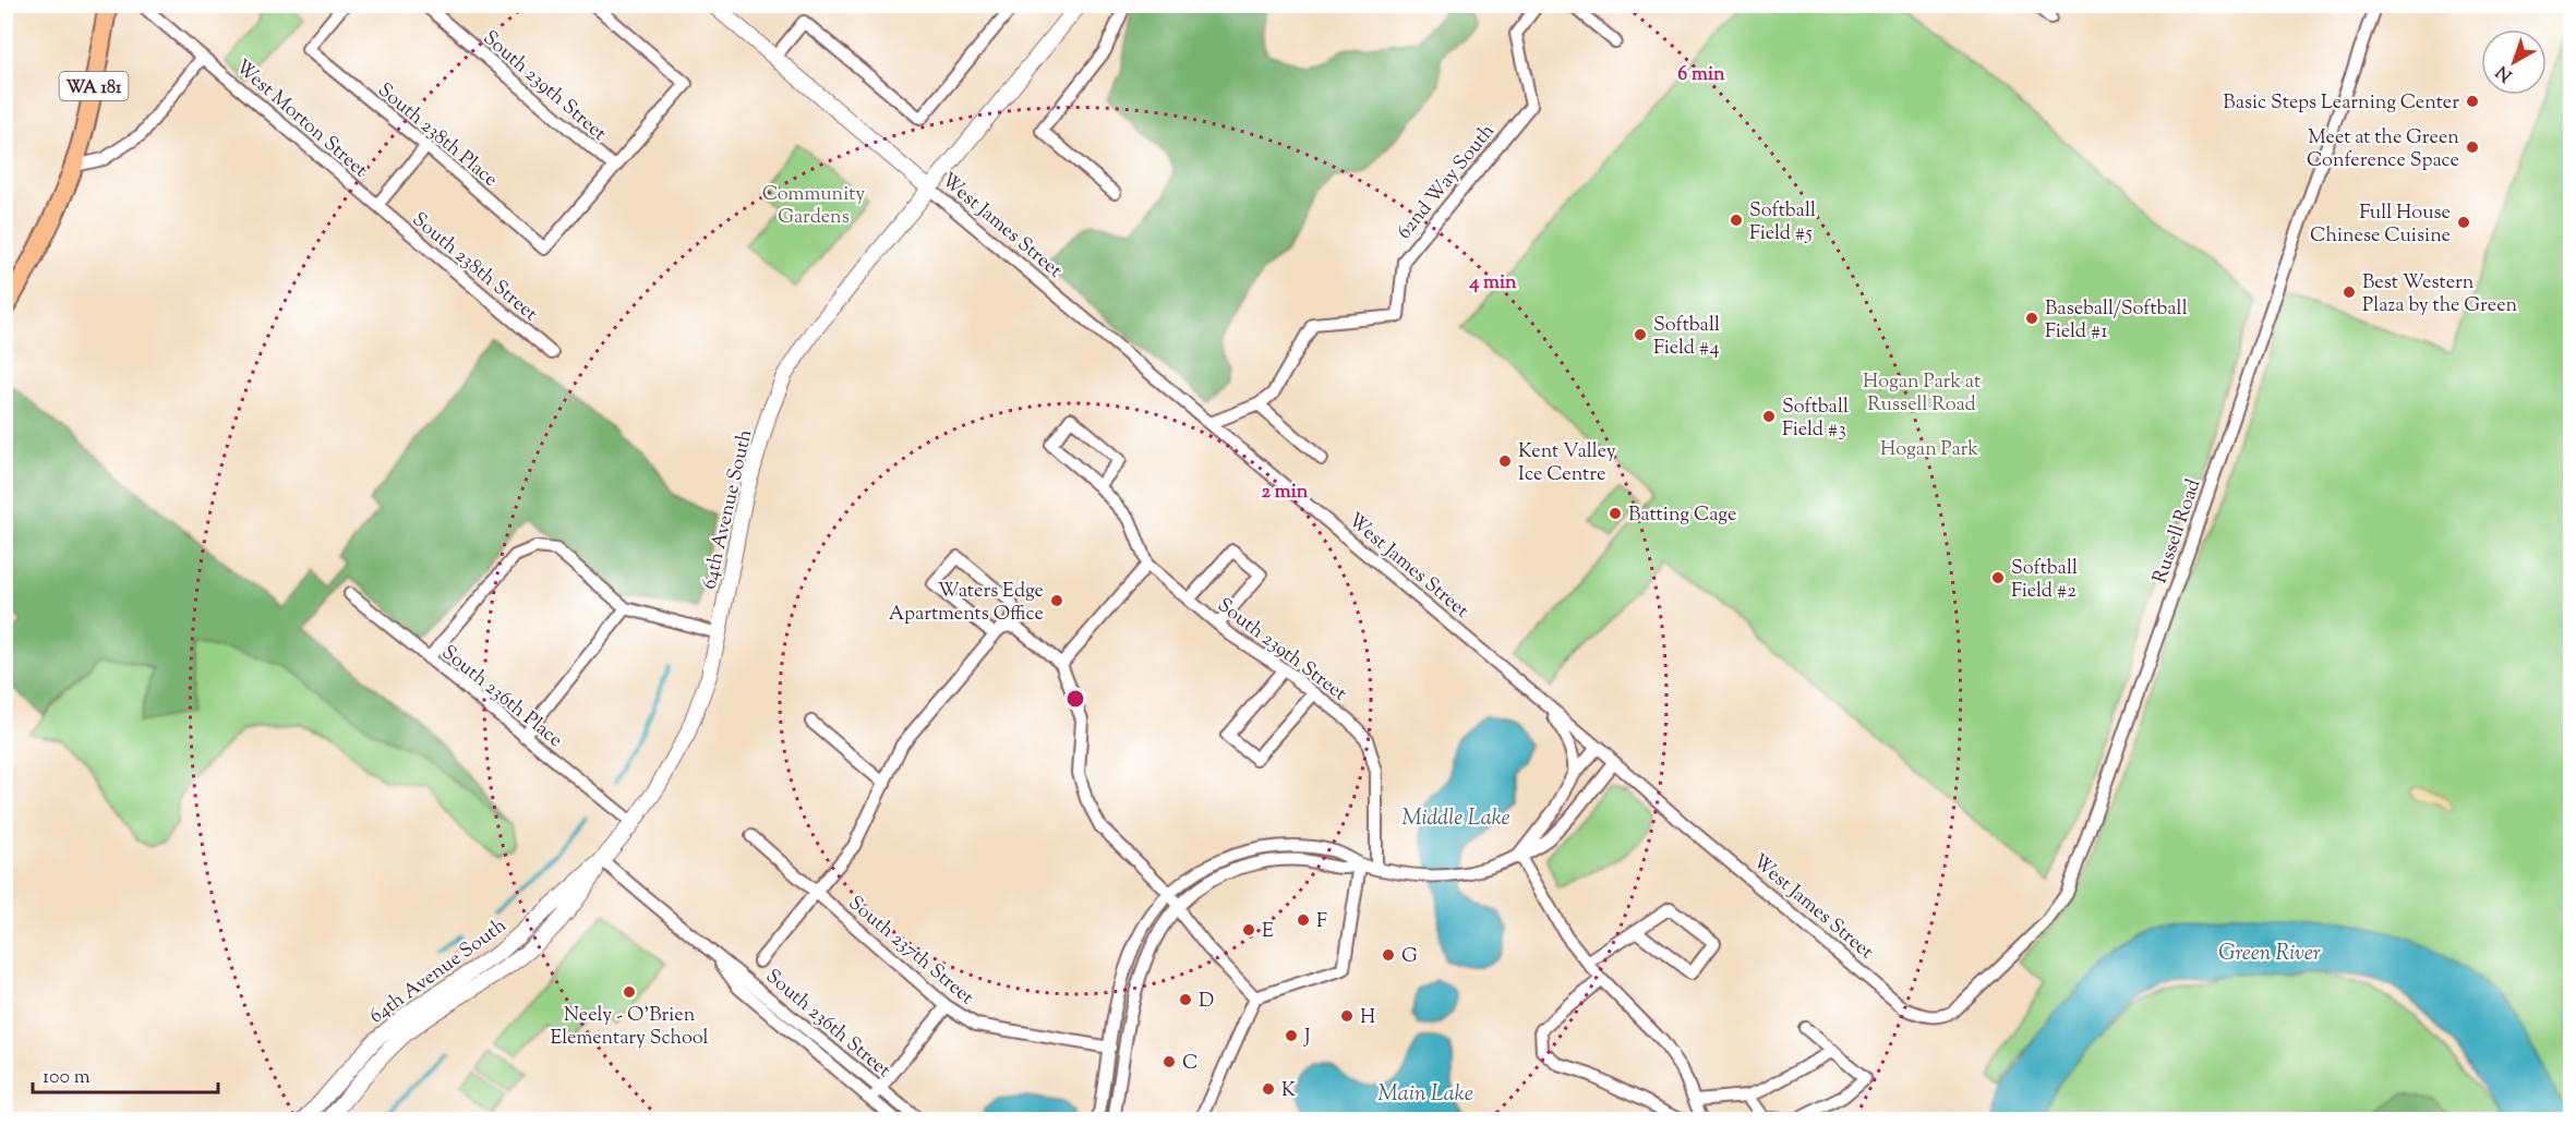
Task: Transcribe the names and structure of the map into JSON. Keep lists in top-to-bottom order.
{
  "streets": {
    "main road": ["WA 181"],
    "street": [
      "South 239th Street",
      "West Morton Street",
      "South 238th Place",
      "62nd Way South",
      "West James Street",
      "South 238th Street",
      "64th Avenue South",
      "Russell Road",
      "South 236th Place",
      "South 237th Street",
      "South 236th Street"
    ]
  },
  "crossings": [
    ["South 239th Street", "South 238th Place"],
    ["West Morton Street", "South 238th Street"],
    ["62nd Way South", "West James Street"],
    ["West James Street", "64th Avenue South"],
    ["West James Street", "Russell Road"],
    ["64th Avenue South", "South 236th Place"],
    ["64th Avenue South", "South 236th Street"]
  ],
  "water": ["Middle Lake", "Green River", "Main Lake"],
  "parks": ["Community Gardens", "Hogan Park at Russell Road", "Hogan Park"],
  "places": [
    "Basic Steps Learning Center",
    "Meet at the Green Conference Space",
    "Softball Field #5",
    "Full House Chinese Cuisine",
    "Best Western Plaza by the Green",
    "Baseball/Softball Field #1",
    "Softball Field #4",
    "Softball Field #3",
    "Kent Valley Ice Centre",
    "Batting Cage",
    "Softball Field #2",
    "Waters Edge Apartments Office",
    "F",
    "E",
    "G",
    "Neely - O'Brien Elementary School",
    "D",
    "H",
    "J",
    "C",
    "K"
  ],
  "scale_bar": "100 m",
  "north": "bottom left",
  "rings": ["6 min", "4 min", "2 min"]
}
